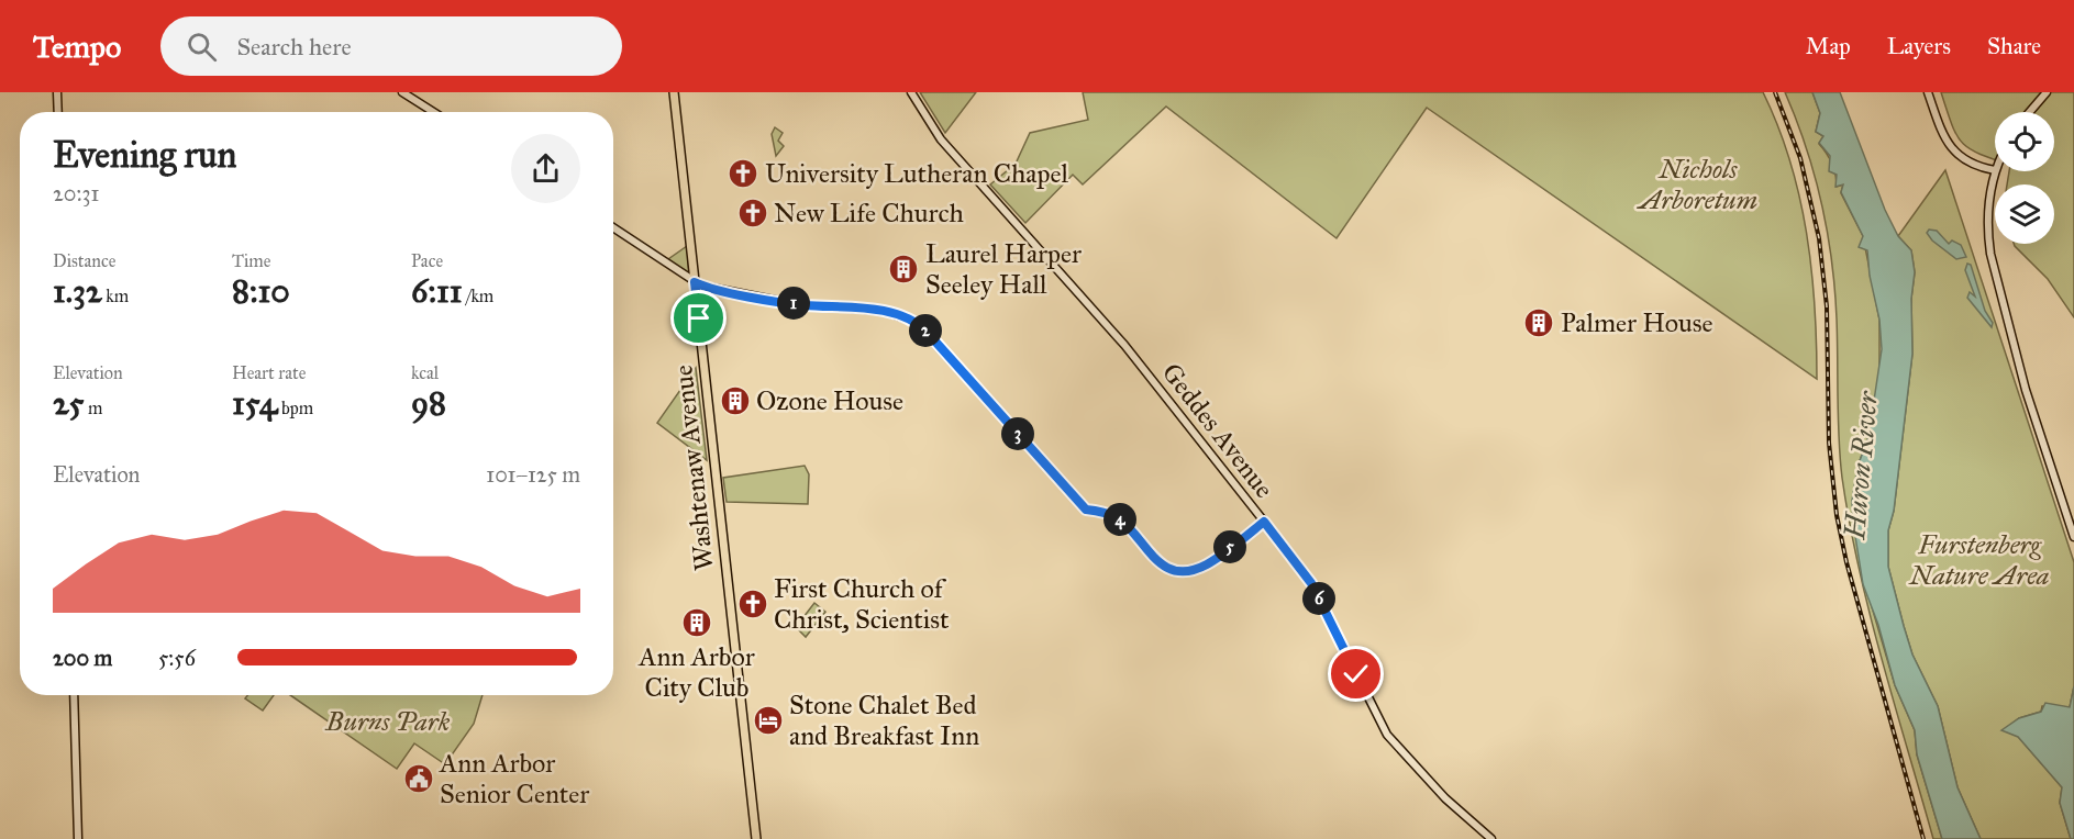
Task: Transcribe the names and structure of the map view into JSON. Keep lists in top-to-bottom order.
{
  "streets": {
    "main road": ["Geddes Avenue", "Washtenaw Avenue"]
  },
  "water": ["Huron River"],
  "parks": ["Nichols Arboretum", "Furstenberg Nature Area", "Burns Park"],
  "places": {
    "church": ["University Lutheran Chapel", "New Life Church", "First Church of Christ, Scientist"],
    "building": [
      "Laurel Harper Seeley Hall",
      "Palmer House",
      "Ozone House",
      "Ann Arbor City Club"
    ],
    "hotel": ["Stone Chalet Bed and Breakfast Inn"],
    "public building": ["Ann Arbor Senior Center"]
  },
  "page": {
    "header": "Tempo",
    "search": "Search here",
    "nav": ["Map", "Layers", "Share"],
    "heading": ["Evening run", "20:31"],
    "stats": [
      ["Distance", "1.32 km"],
      ["Time", "8:10"],
      ["Pace", "6:11 /km"],
      ["Elevation", "25 m"],
      ["Heart rate", "154 bpm"],
      ["kcal", "98"]
    ],
    "pins": [
      "1",
      "2",
      "3",
      "4",
      "5",
      "6"
    ],
    "chart": ["Elevation", "101–125 m"],
    "list": [
      {
        "name": "200 m",
        "note": "5:56"
      }
    ]
  }
}
